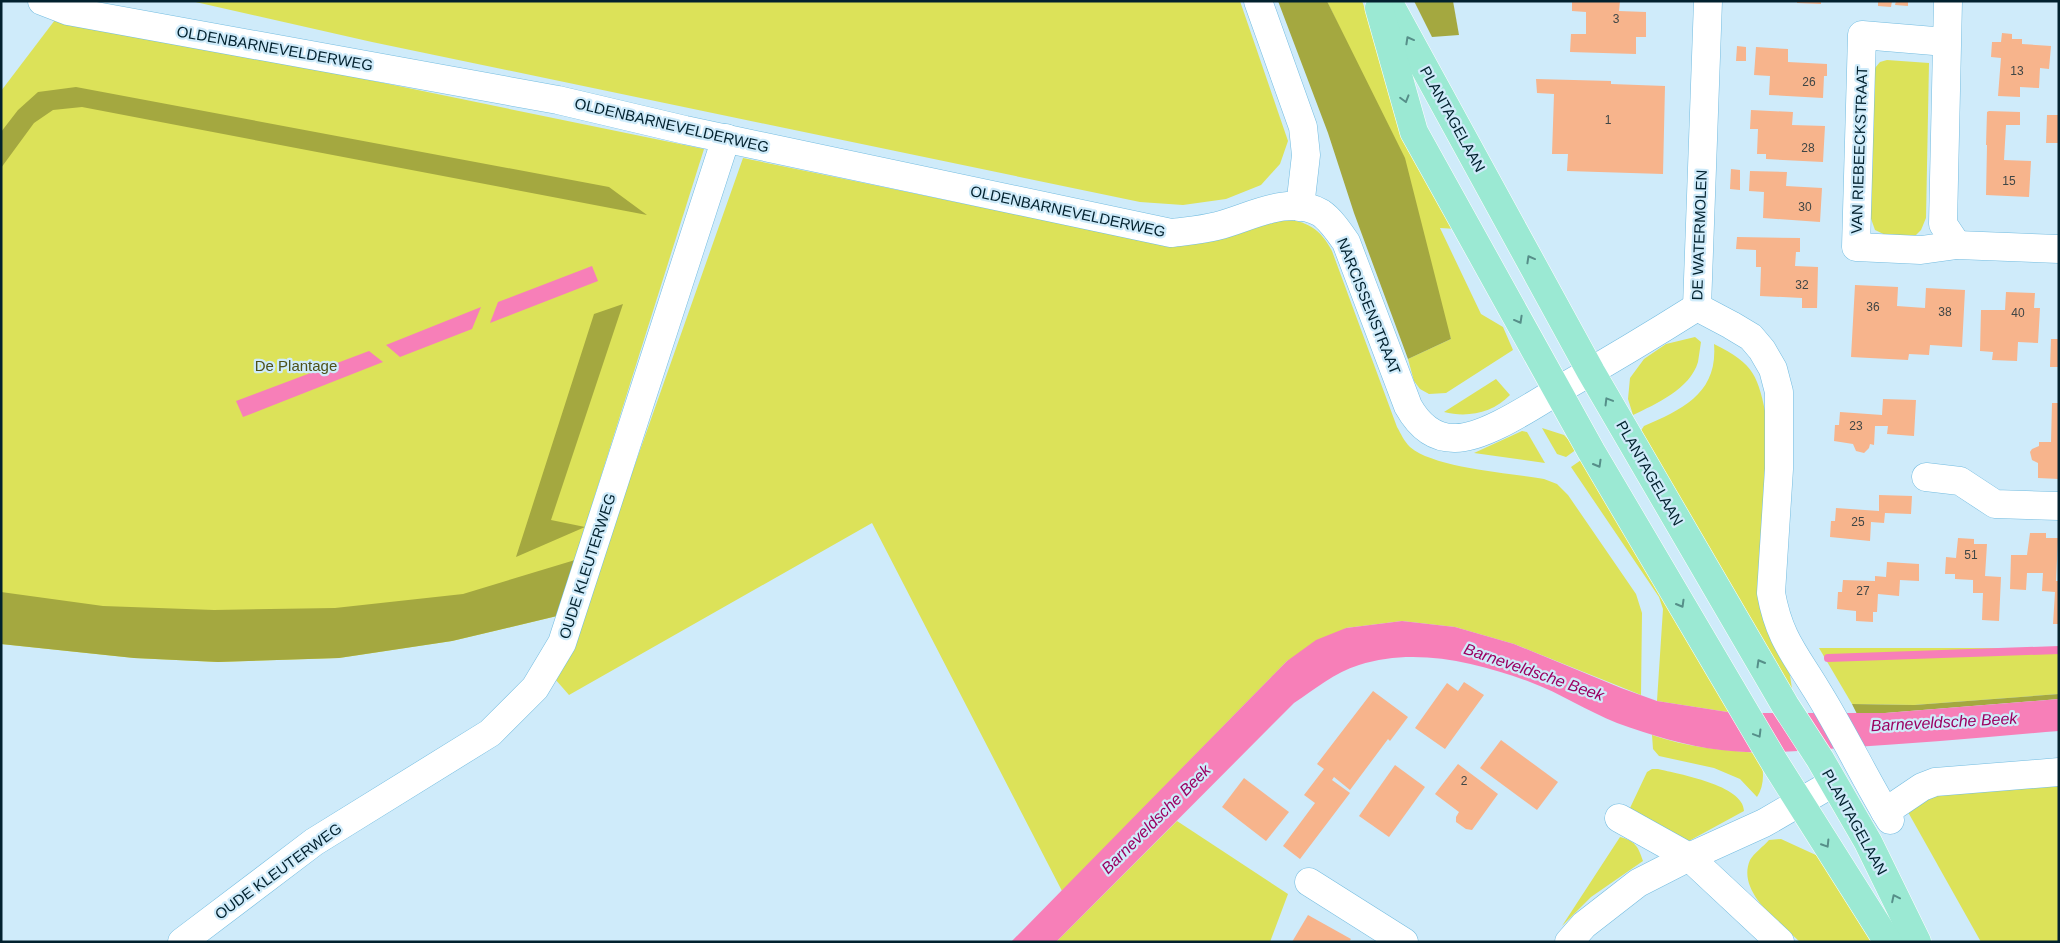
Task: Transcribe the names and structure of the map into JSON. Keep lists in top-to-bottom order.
{
  "streets": {
    "main road": ["PLANTAGELAAN"],
    "street": [
      "OLDENBARNEVELDERWEG",
      "VAN RIEBEECKSTRAAT",
      "DE WATERMOLEN",
      "NARCISSENSTRAAT",
      "OUDE KLEUTERWEG"
    ]
  },
  "crossings": [
    ["OLDENBARNEVELDERWEG", "NARCISSENSTRAAT"],
    ["OLDENBARNEVELDERWEG", "OUDE KLEUTERWEG"],
    ["PLANTAGELAAN", "DE WATERMOLEN"],
    ["PLANTAGELAAN", "NARCISSENSTRAAT"],
    ["DE WATERMOLEN", "NARCISSENSTRAAT"]
  ],
  "water": ["Barneveldsche Beek"],
  "parks": ["De Plantage"],
  "house_numbers": [
    "3",
    "13",
    "26",
    "1",
    "28",
    "15",
    "30",
    "32",
    "36",
    "38",
    "40",
    "23",
    "25",
    "51",
    "27",
    "2"
  ]
}
